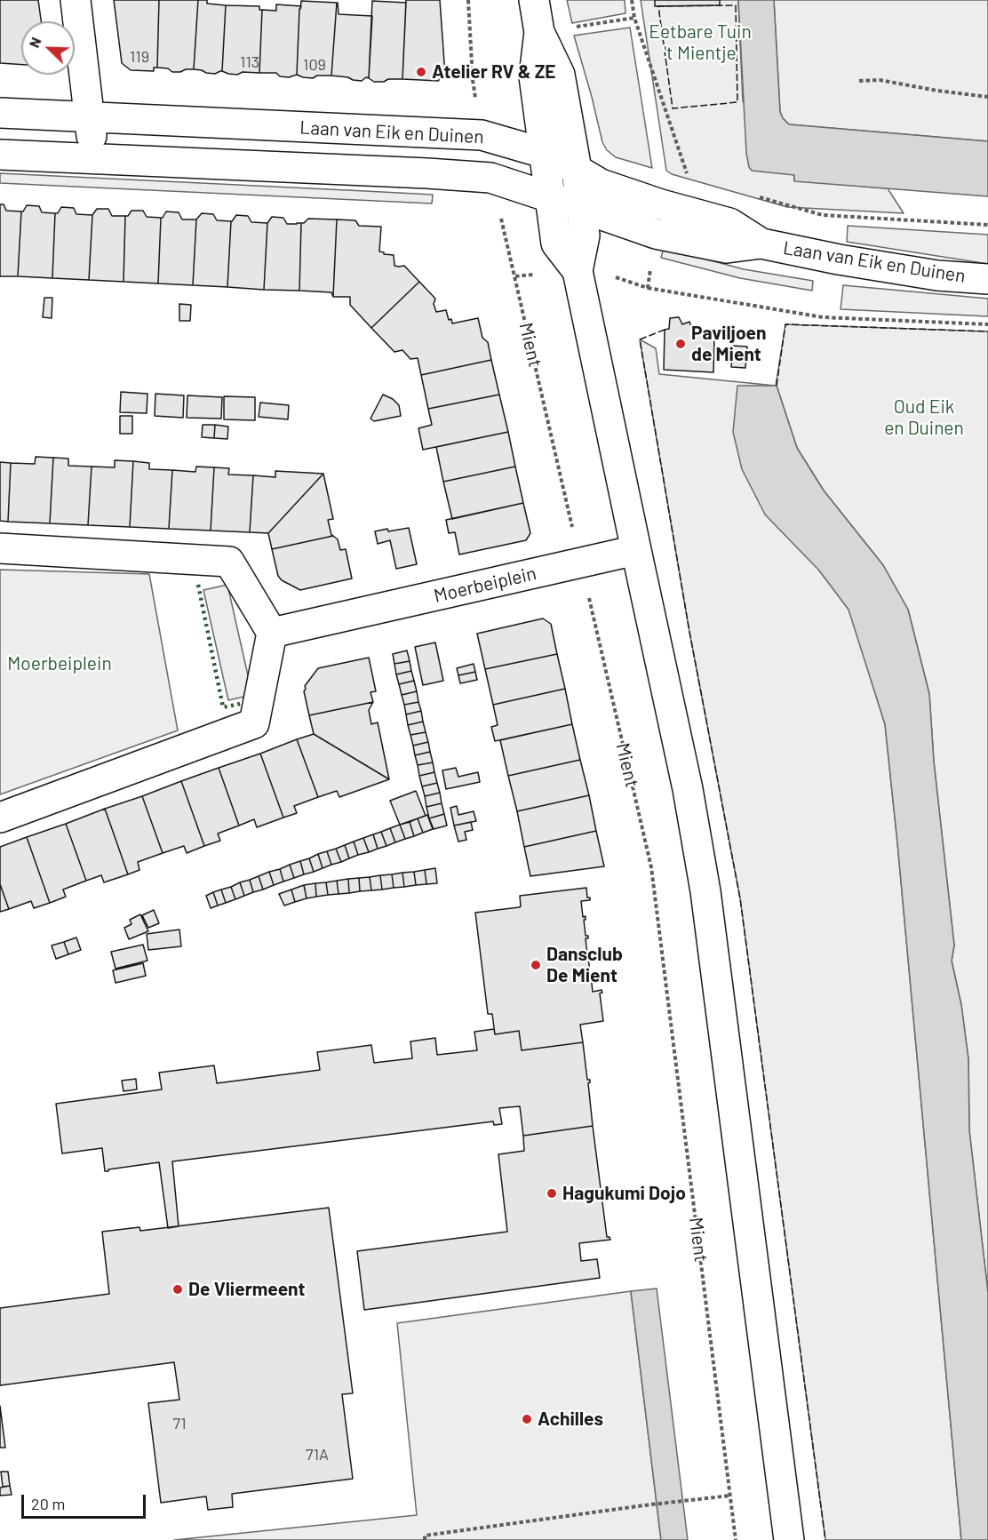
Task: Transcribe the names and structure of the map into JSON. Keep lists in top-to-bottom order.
{
  "streets": {
    "street": ["Laan van Eik en Duinen", "Moerbeiplein"],
    "path": ["Mient"]
  },
  "crossings": [
    ["Laan van Eik en Duinen", "Mient"],
    ["Mient", "Moerbeiplein"]
  ],
  "parks": ["Eetbare Tuin 't Mientje", "Oud Eik en Duinen", "Moerbeiplein"],
  "places": [
    "Atelier RV & ZE",
    "Paviljoen de Mient",
    "Dansclub De Mient",
    "Hagukumi Dojo",
    "De Vliermeent",
    "Achilles"
  ],
  "house_numbers": [
    "119",
    "113",
    "109",
    "71",
    "71A"
  ],
  "scale_bar": "20 m",
  "north": "top left"
}
